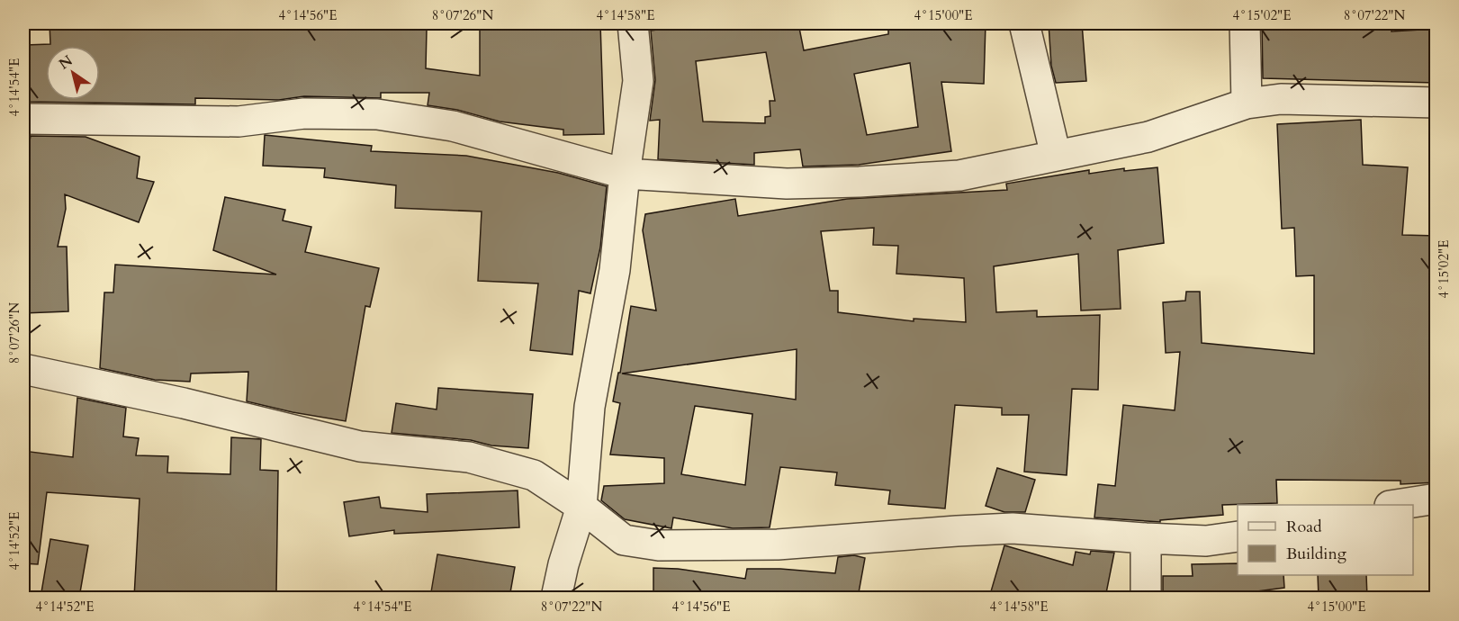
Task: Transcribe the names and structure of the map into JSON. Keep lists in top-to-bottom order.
{
  "legend": ["Road", "Building"],
  "north": "top left",
  "coordinates": [
    "4°14'56\"E",
    "8°07'26\"N",
    "4°14'58\"E",
    "4°15'00\"E",
    "4°15'02\"E",
    "8°07'22\"N",
    "4°14'54\"E",
    "4°14'52\"E"
  ]
}
